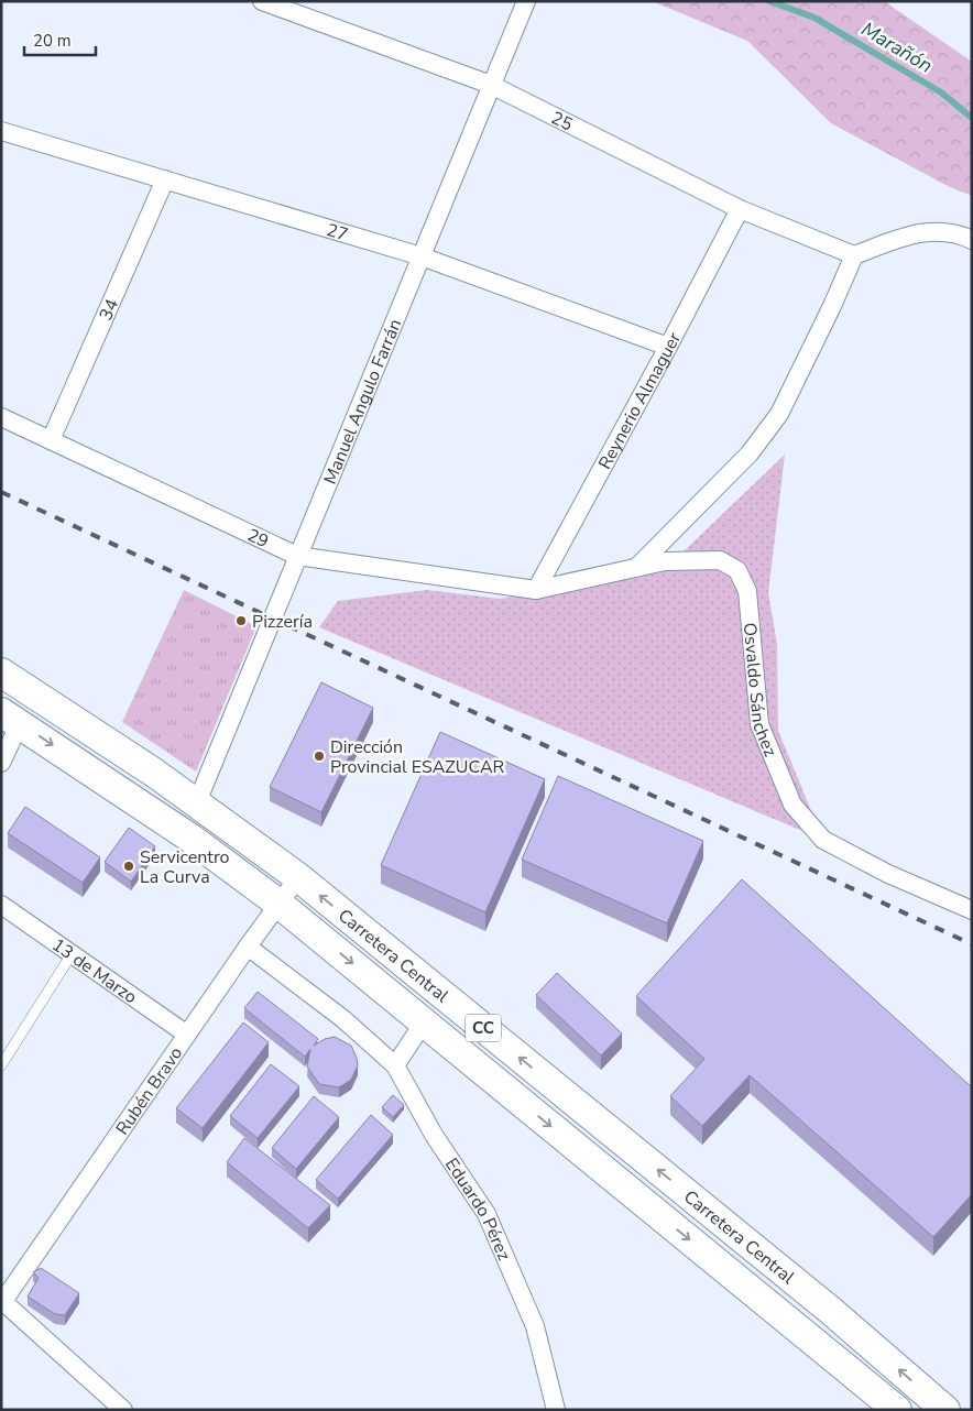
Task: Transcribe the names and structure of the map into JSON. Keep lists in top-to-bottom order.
{
  "streets": {
    "main road": ["Carretera Central", "CC"],
    "street": [
      "25",
      "27",
      "34",
      "Reynerio Almaguer",
      "Manuel Angulo Farrán",
      "29",
      "Osvaldo Sánchez",
      "13 de Marzo",
      "Rubén Bravo",
      "Eduardo Pérez"
    ]
  },
  "crossings": [
    ["25", "Reynerio Almaguer"],
    ["25", "Manuel Angulo Farrán"],
    ["27", "34"],
    ["27", "Reynerio Almaguer"],
    ["27", "Manuel Angulo Farrán"],
    ["34", "29"],
    ["Reynerio Almaguer", "29"],
    ["Reynerio Almaguer", "Osvaldo Sánchez"],
    ["Manuel Angulo Farrán", "29"],
    ["Manuel Angulo Farrán", "Carretera Central"],
    ["29", "Osvaldo Sánchez"],
    ["Carretera Central", "Rubén Bravo"],
    ["13 de Marzo", "Rubén Bravo"],
    ["Rubén Bravo", "Eduardo Pérez"]
  ],
  "water": ["Marañón"],
  "places": ["Pizzería", "Dirección Provincial ESAZUCAR", "Servicentro La Curva"],
  "scale_bar": "20 m"
}
